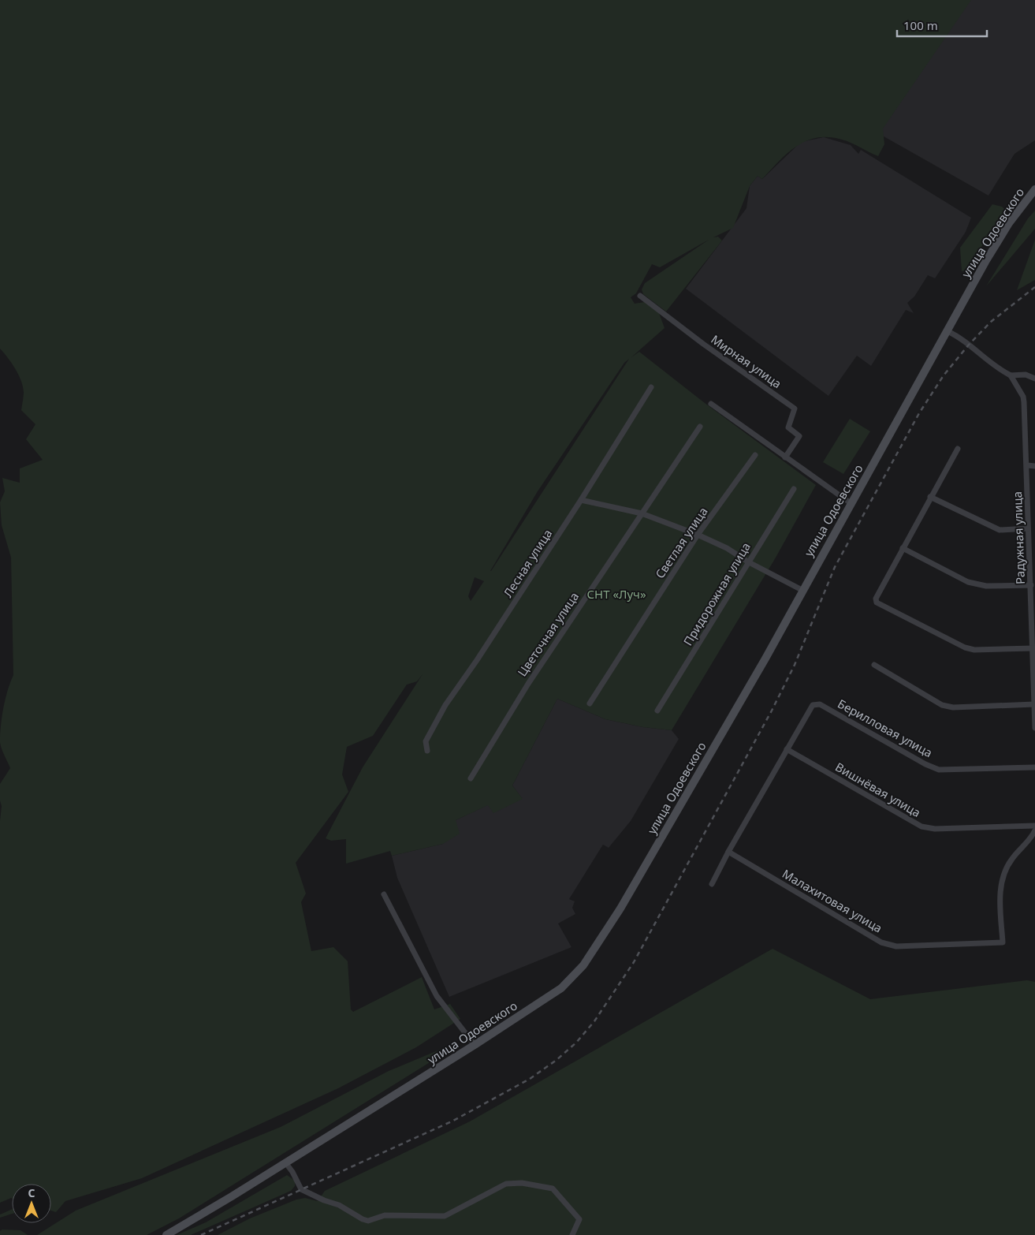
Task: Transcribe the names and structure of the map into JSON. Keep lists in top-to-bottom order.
{
  "streets": {
    "street": [
      "улица Одоевского",
      "Мирная улица",
      "Радужная улица",
      "Светлая улица",
      "Лесная улица",
      "Придорожная улица",
      "Цветочная улица",
      "Берилловая улица",
      "Вишнёвая улица",
      "Малахитовая улица"
    ]
  },
  "crossings": [
    ["Берилловая улица", "Вишнёвая улица"]
  ],
  "parks": ["СНТ «Луч»"],
  "scale_bar": "100 m",
  "north": "top"
}
